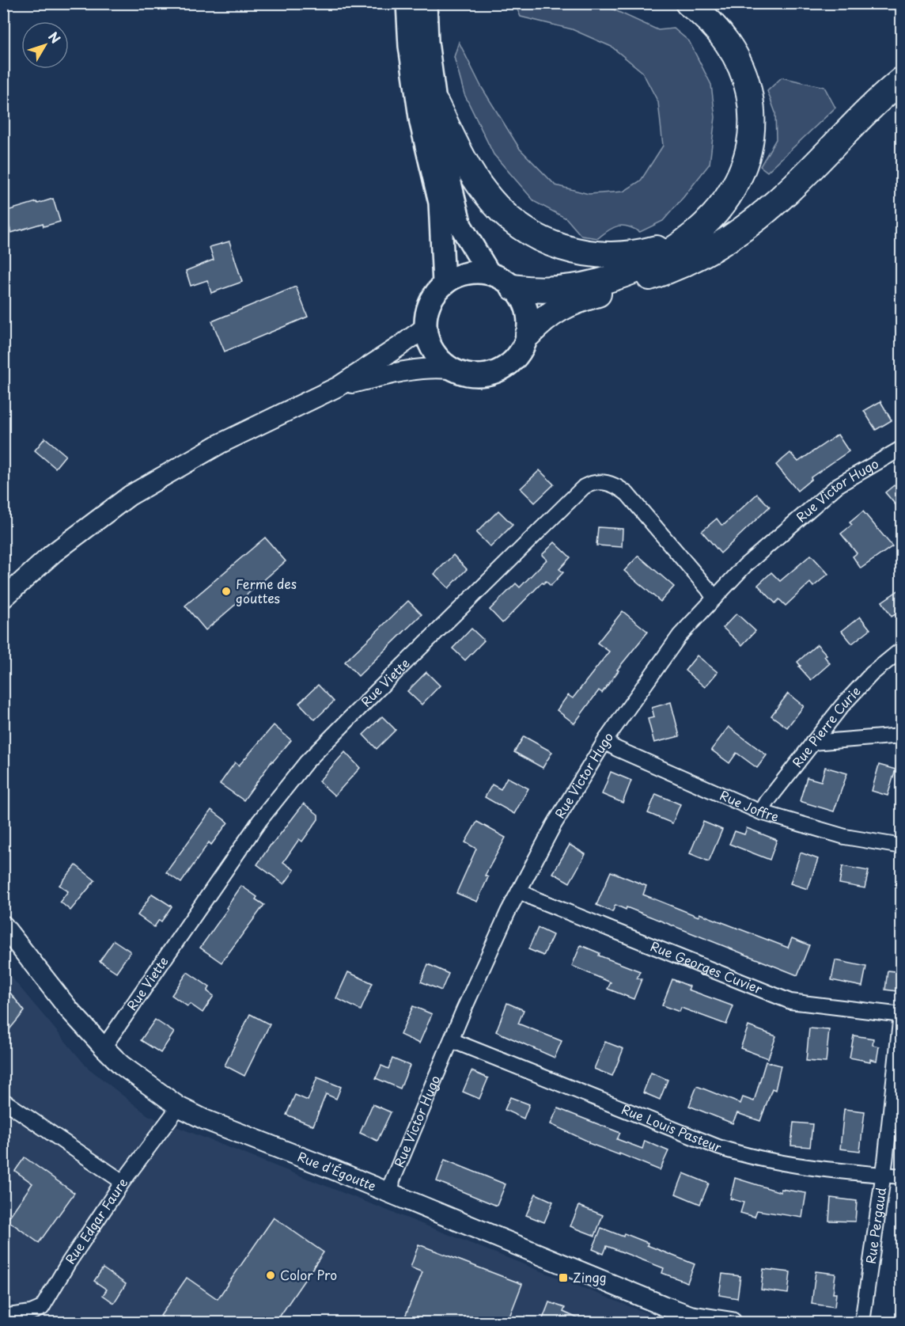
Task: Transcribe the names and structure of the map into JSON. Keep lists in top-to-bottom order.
{
  "streets": {
    "main road": ["Rue d'Égoutte"],
    "street": [
      "Rue Victor Hugo",
      "Rue Viette",
      "Rue Pierre Curie",
      "Rue Joffre",
      "Rue Georges Cuvier",
      "Rue Louis Pasteur",
      "Rue Edgar Faure",
      "Rue Pergaud"
    ]
  },
  "crossings": [
    ["Rue Victor Hugo", "Rue Viette"],
    ["Rue Victor Hugo", "Rue Joffre"],
    ["Rue Victor Hugo", "Rue Georges Cuvier"],
    ["Rue Victor Hugo", "Rue Louis Pasteur"],
    ["Rue Victor Hugo", "Rue d'Égoutte"],
    ["Rue Viette", "Rue d'Égoutte"],
    ["Rue Pierre Curie", "Rue Joffre"],
    ["Rue Georges Cuvier", "Rue Pergaud"],
    ["Rue Louis Pasteur", "Rue Pergaud"],
    ["Rue d'Égoutte", "Rue Edgar Faure"]
  ],
  "places": {
    "other": ["Ferme des gouttes", "Color Pro"],
    "transit": ["Zingg"]
  },
  "north": "top right"
}
